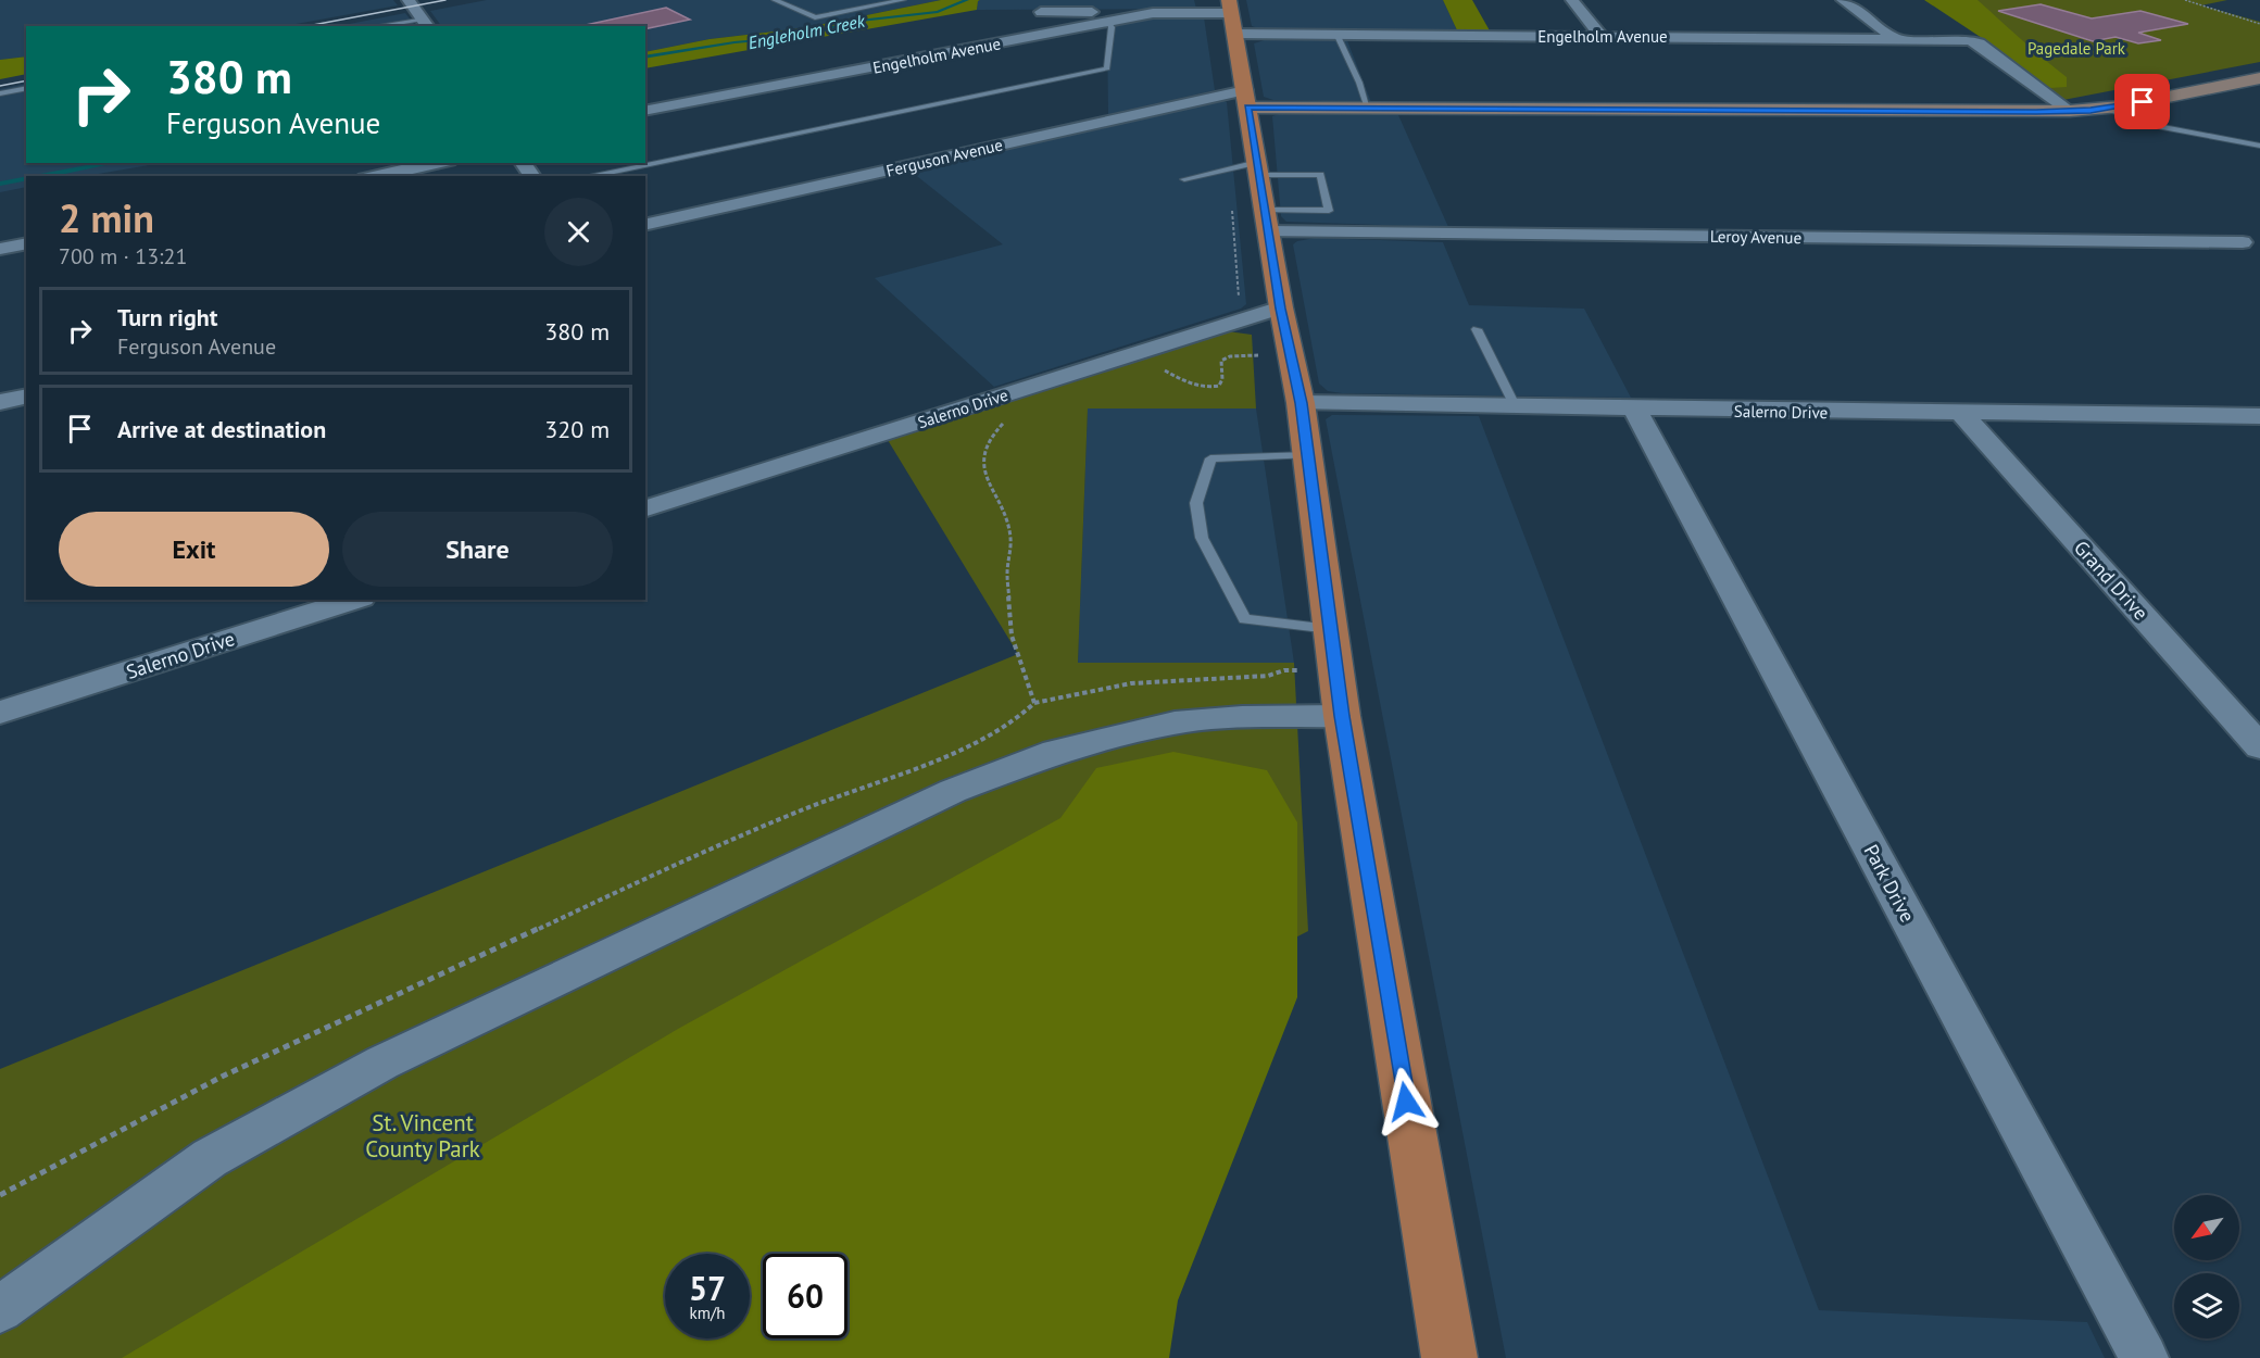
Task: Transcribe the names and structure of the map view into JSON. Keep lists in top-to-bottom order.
{
  "streets": {
    "street": [
      "Engelholm Avenue",
      "Ferguson Avenue",
      "Leroy Avenue",
      "Salerno Drive",
      "Grand Drive",
      "Park Drive"
    ]
  },
  "crossings": [
    ["Engelholm Avenue", "Ferguson Avenue"],
    ["Salerno Drive", "Grand Drive"],
    ["Salerno Drive", "Park Drive"]
  ],
  "water": ["Engleholm Creek"],
  "parks": ["Pagedale Park", "St. Vincent County Park"],
  "north": "bottom left",
  "page": {
    "turn": ["380 m", "Ferguson Avenue"],
    "heading": ["2 min", "700 m · 13:21"],
    "list": [
      {
        "name": "Turn right",
        "note": "Ferguson Avenue",
        "value": "380 m"
      },
      {
        "name": "Arrive at destination",
        "value": "320 m"
      }
    ],
    "buttons": ["Exit", "Share"],
    "speed": "57 km/h",
    "limit": "60"
  }
}
